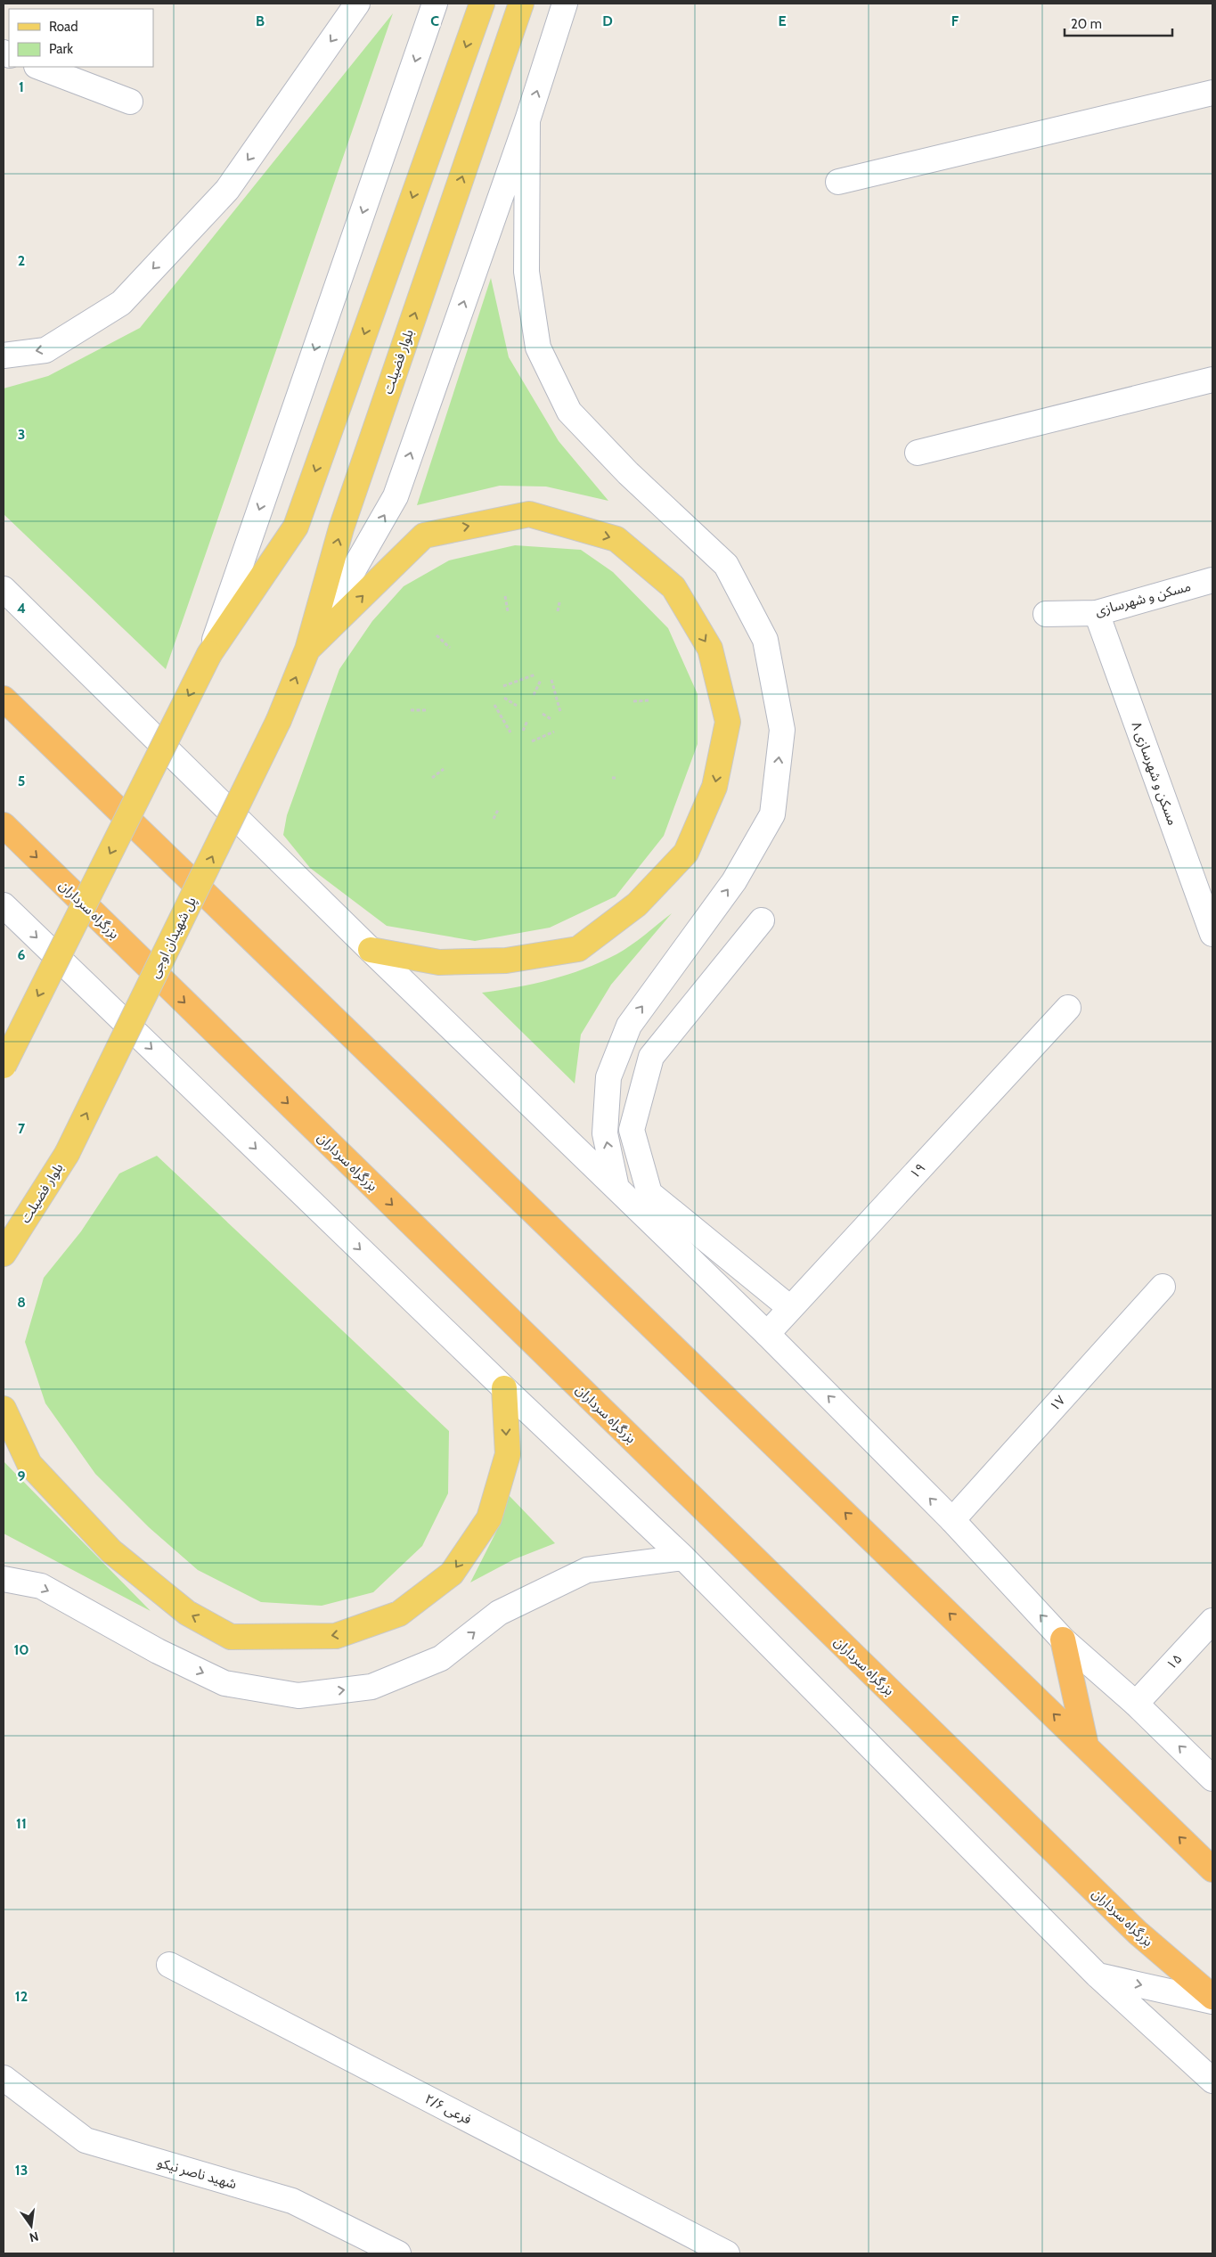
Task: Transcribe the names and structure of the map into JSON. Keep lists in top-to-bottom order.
{
  "streets": {
    "highway": ["بزرگراه سرداران"],
    "main road": [
      "بلوار فضیلت",
      "مسکن و شهرسازی",
      "مسکن و شهرسازی ۸",
      "پل شهیدان اوجی",
      "۱۹",
      "۱۷",
      "۱۵",
      "فرعی ۲/۶",
      "شهید ناصر نیکو"
    ]
  },
  "crossings": [
    ["بلوار فضیلت", "پل شهیدان اوجی"],
    ["مسکن و شهرسازی", "مسکن و شهرسازی ۸"]
  ],
  "legend": ["Road", "Park"],
  "scale_bar": "20 m",
  "north": "bottom",
  "grid": {
    "columns": [
      "B",
      "C",
      "D",
      "E",
      "F"
    ],
    "rows": [
      "1",
      "2",
      "3",
      "4",
      "5",
      "6",
      "7",
      "8",
      "9",
      "10",
      "11",
      "12",
      "13"
    ]
  }
}
